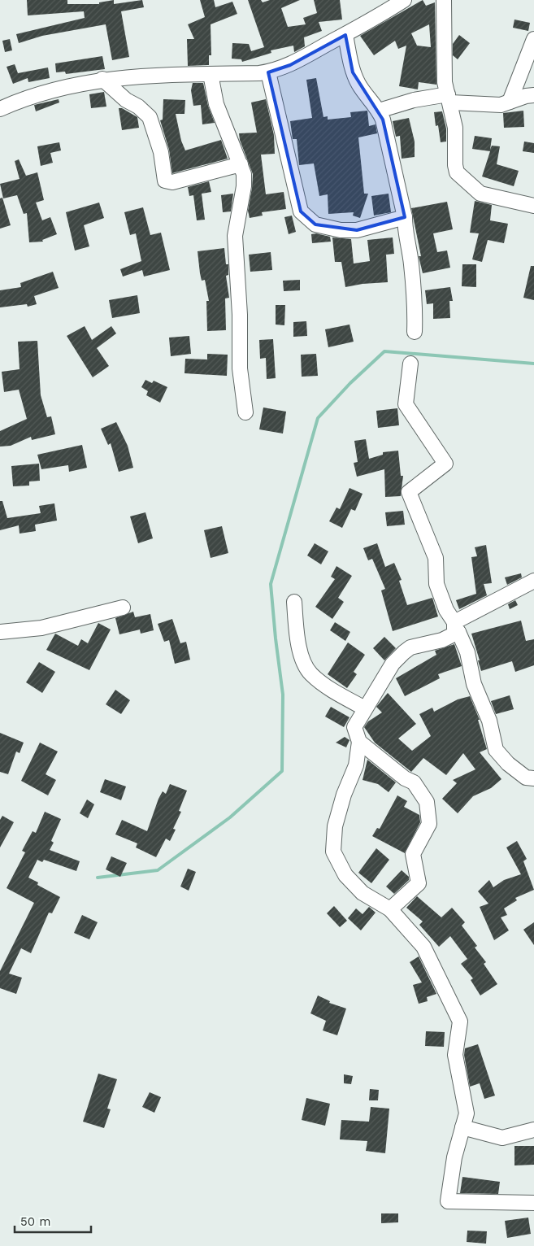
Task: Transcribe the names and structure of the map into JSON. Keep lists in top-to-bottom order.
{
  "scale_bar": "50 m"
}
